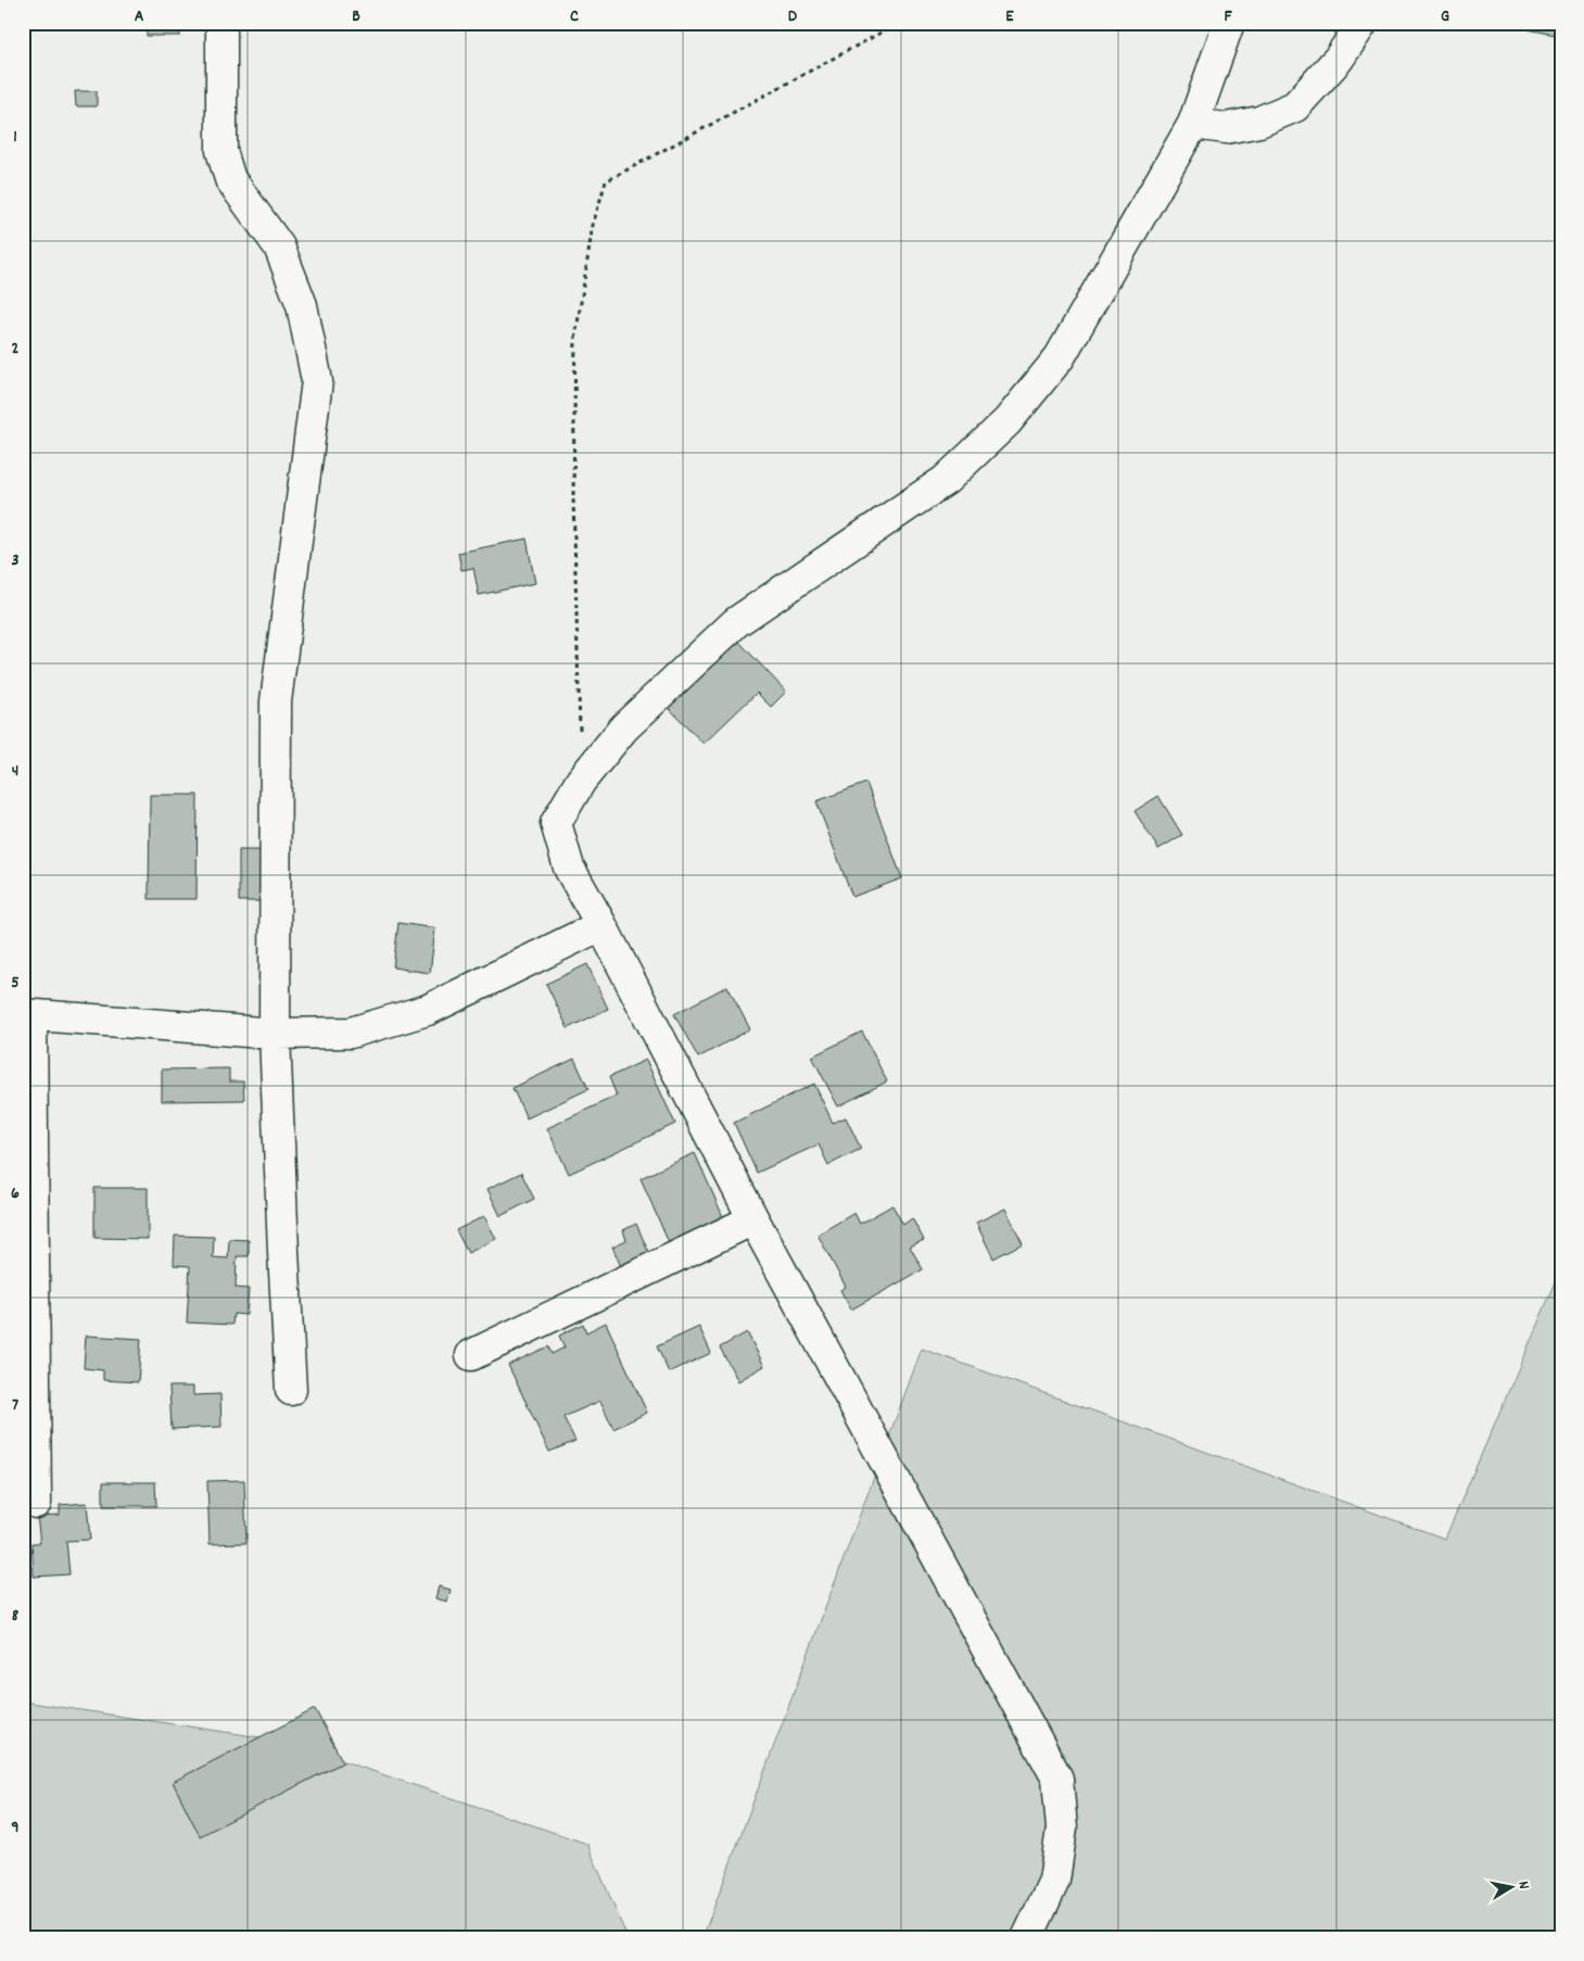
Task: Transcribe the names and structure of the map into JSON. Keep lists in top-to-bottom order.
{
  "north": "right",
  "grid": {
    "columns": [
      "A",
      "B",
      "C",
      "D",
      "E",
      "F",
      "G"
    ],
    "rows": [
      "1",
      "2",
      "3",
      "4",
      "5",
      "6",
      "7",
      "8",
      "9"
    ]
  }
}
